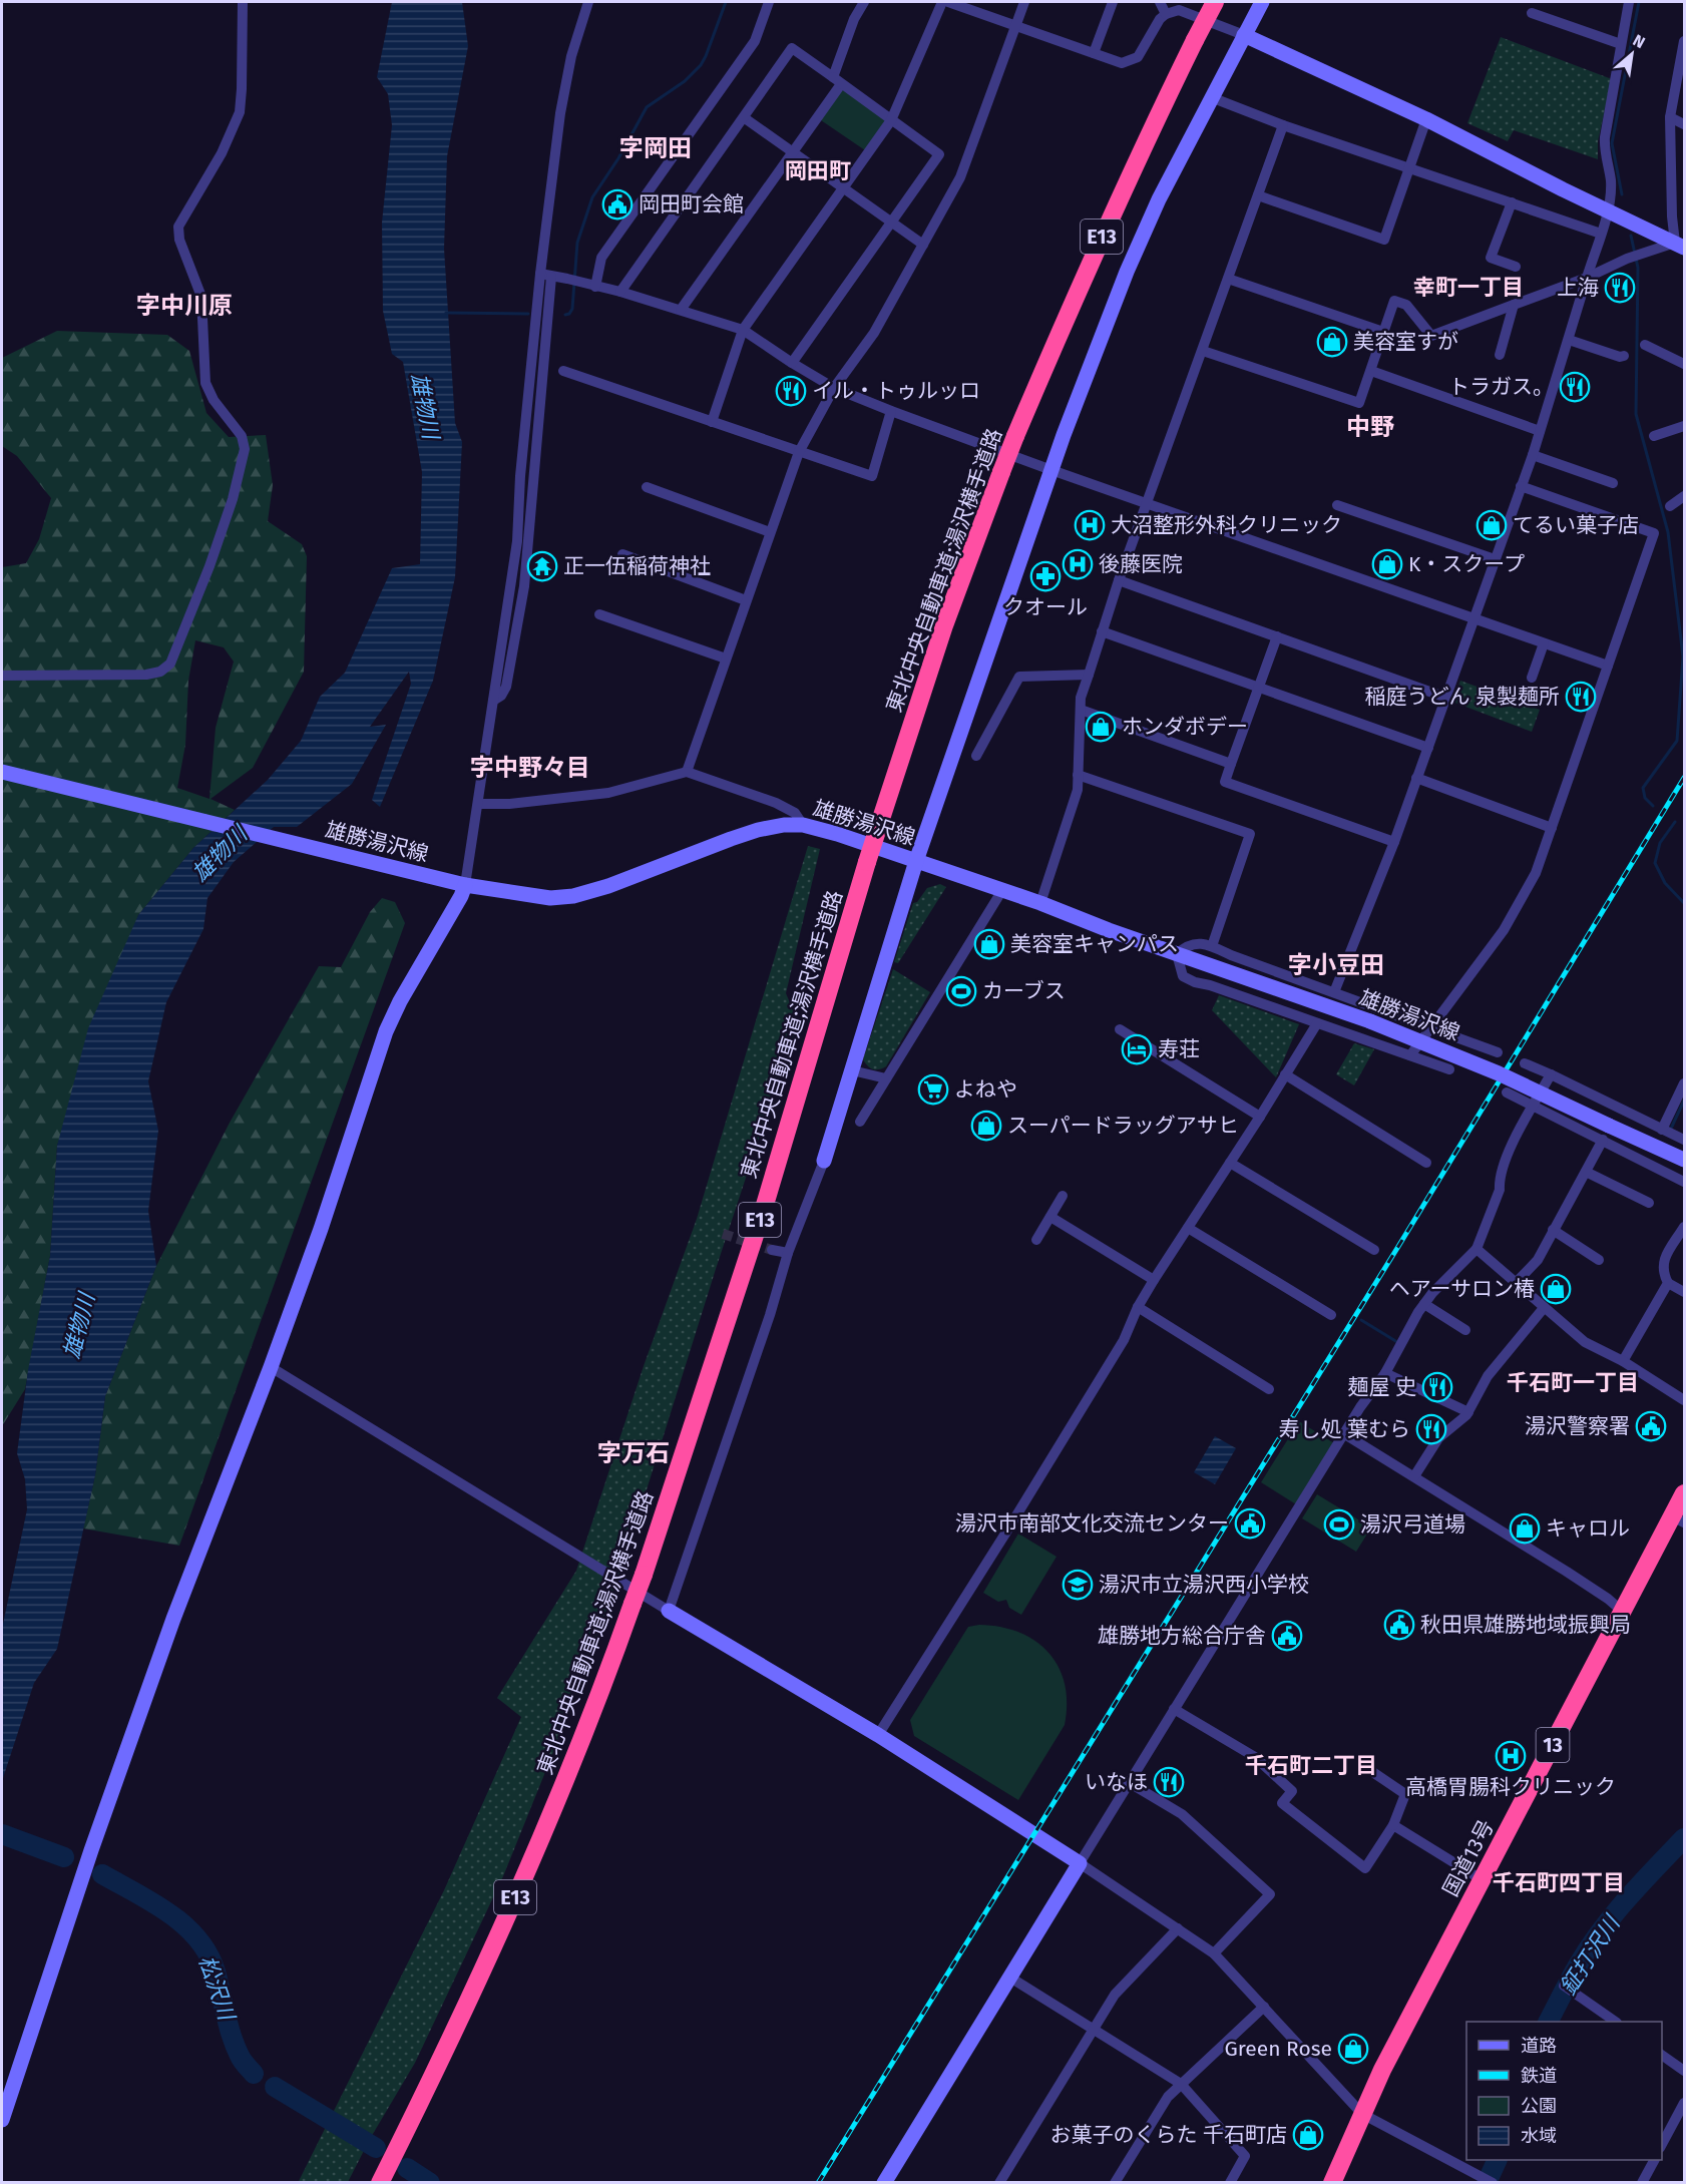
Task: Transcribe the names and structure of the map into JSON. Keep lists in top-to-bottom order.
{
  "streets": {
    "highway": [
      "E13",
      "東北中央自動車道;湯沢横手道路",
      "13",
      "国道13号"
    ],
    "street": ["雄勝湯沢線"]
  },
  "districts": [
    "字岡田",
    "岡田町",
    "幸町一丁目",
    "字中川原",
    "中野",
    "字中野々目",
    "字小豆田",
    "千石町一丁目",
    "字万石",
    "千石町二丁目",
    "千石町四丁目"
  ],
  "water": ["雄物川", "鉦打沢川", "松沢川"],
  "places": {
    "public building": [
      "岡田町会館",
      "湯沢警察署",
      "湯沢市南部文化交流センター",
      "秋田県雄勝地域振興局",
      "雄勝地方総合庁舎"
    ],
    "restaurant": [
      "上海",
      "トラガス。",
      "イル・トゥルッロ",
      "稲庭うどん 泉製麺所",
      "麺屋 史",
      "寿し処 葉むら",
      "いなほ"
    ],
    "shop": [
      "美容室すが",
      "てるい菓子店",
      "K・スクープ",
      "ホンダボデー",
      "美容室キャンパス",
      "スーパードラッグアサヒ",
      "ヘアーサロン椿",
      "キャロル",
      "Green Rose",
      "お菓子のくらた 千石町店"
    ],
    "hospital": ["大沼整形外科クリニック", "後藤医院", "高橋胃腸科クリニック"],
    "temple": ["正一伍稲荷神社"],
    "pharmacy": ["クオール"],
    "sports": ["カーブス", "湯沢弓道場"],
    "hotel": ["寿荘"],
    "supermarket": ["よねや"],
    "school or university": ["湯沢市立湯沢西小学校"]
  },
  "legend": [
    "道路",
    "鉄道",
    "公園",
    "水域"
  ],
  "north": "top right"
}
